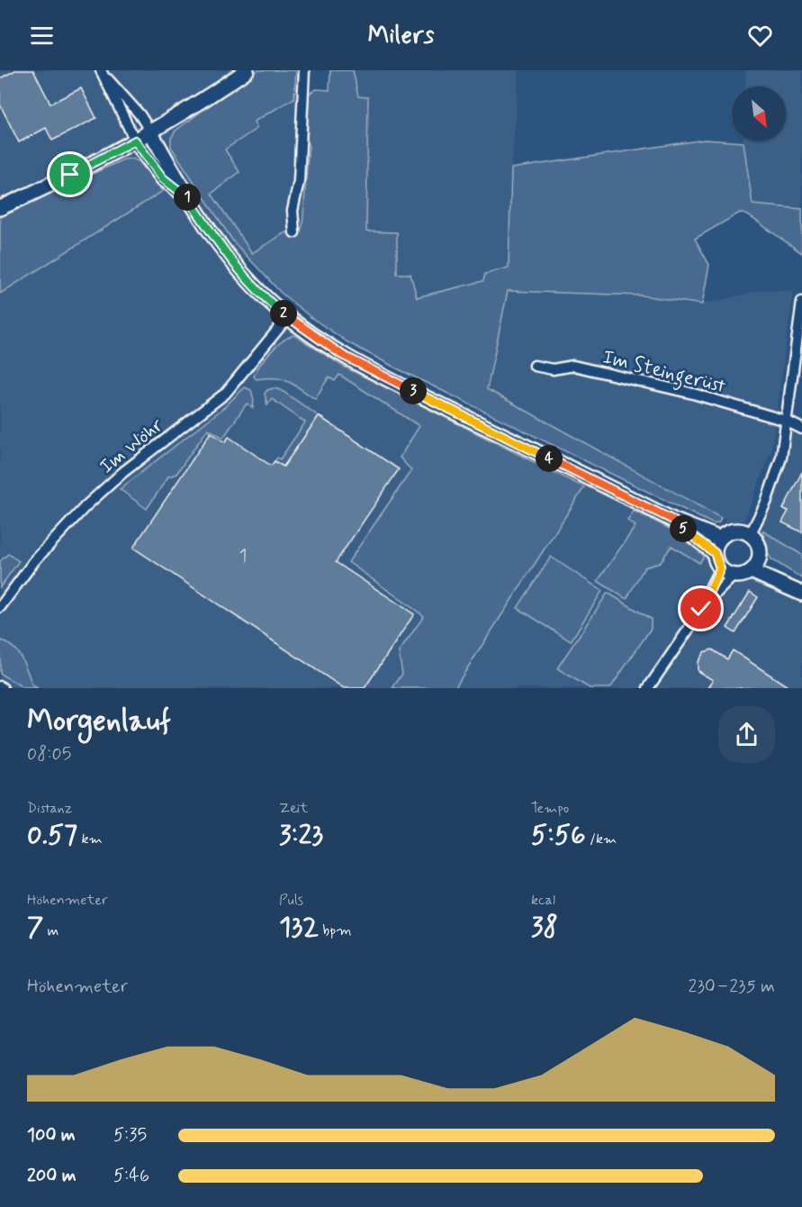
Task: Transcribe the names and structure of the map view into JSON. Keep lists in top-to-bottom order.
{
  "streets": {
    "street": ["Im Steingerüst", "Im Wöhr"]
  },
  "house_numbers": ["1"],
  "north": "bottom right",
  "page": {
    "header": "Milers",
    "pins": [
      "1",
      "2",
      "3",
      "4",
      "5"
    ],
    "heading": ["Morgenlauf", "08:05"],
    "stats": [
      ["Distanz", "0.57 km"],
      ["Zeit", "3:23"],
      ["Tempo", "5:56 /km"],
      ["Höhenmeter", "7 m"],
      ["Puls", "132 bpm"],
      ["kcal", "38"]
    ],
    "chart": ["Höhenmeter", "230–235 m"],
    "list": [
      {
        "name": "100 m",
        "note": "5:35"
      },
      {
        "name": "200 m",
        "note": "5:46"
      }
    ]
  }
}
